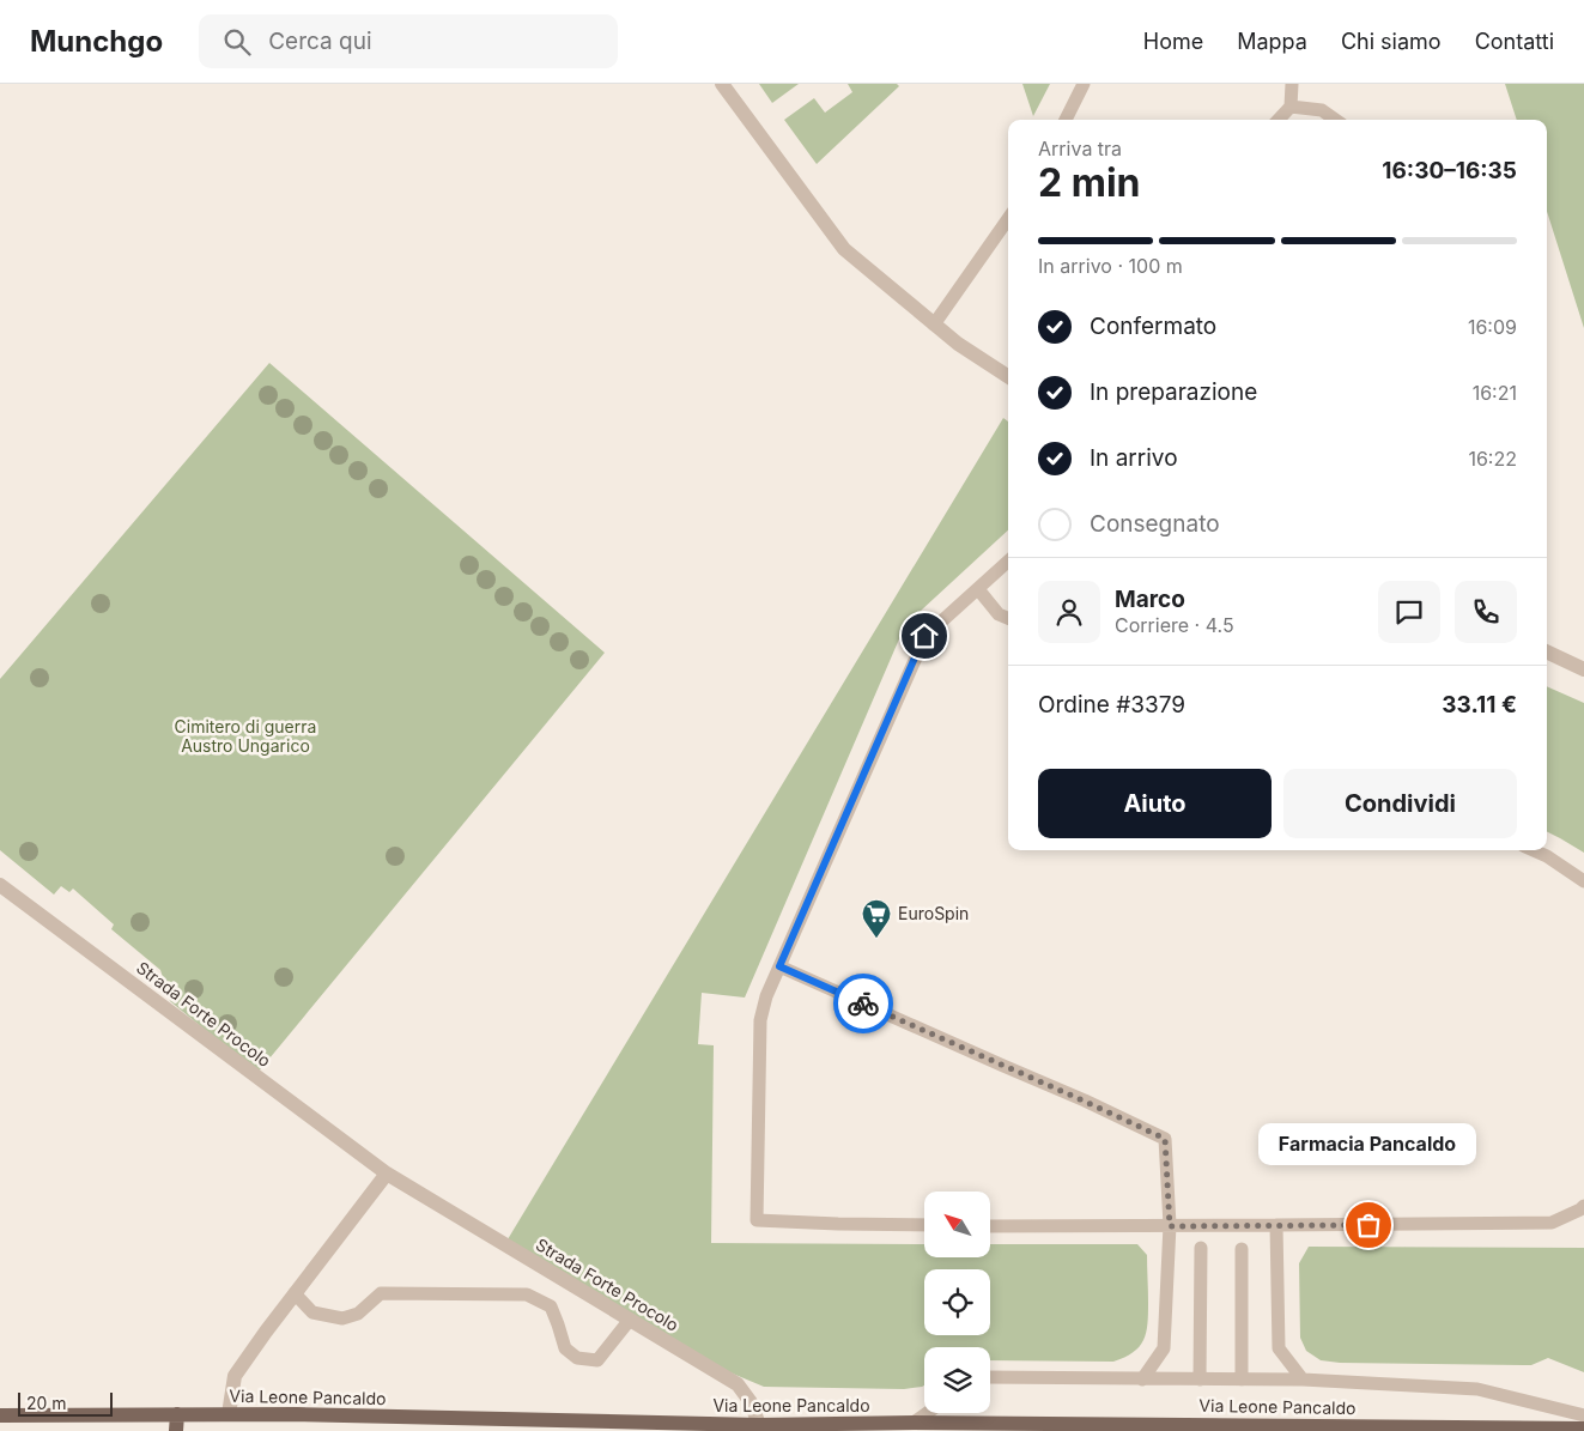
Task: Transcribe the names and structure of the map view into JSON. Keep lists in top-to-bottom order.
{
  "streets": {
    "main road": ["Via Leone Pancaldo"],
    "street": ["Strada Forte Procolo"]
  },
  "crossings": [
    ["Strada Forte Procolo", "Via Leone Pancaldo"]
  ],
  "parks": ["Cimitero di guerra Austro Ungarico"],
  "places": {
    "supermarket": ["EuroSpin"],
    "other": ["Farmacia Pancaldo"]
  },
  "scale_bar": "20 m",
  "north": "top left",
  "page": {
    "header": "Munchgo",
    "search": "Cerca qui",
    "nav": [
      "Home",
      "Mappa",
      "Chi siamo",
      "Contatti"
    ],
    "heading": ["2 min", "Arriva tra", "16:30–16:35"],
    "panel": [
      "Marco",
      "Corriere · 4.5",
      "Ordine #3379",
      "33.11 €"
    ],
    "bar": "In arrivo · 100 m",
    "list": [
      ["Confermato", "16:09"],
      ["In preparazione", "16:21"],
      ["In arrivo", "16:22"],
      "Consegnato"
    ],
    "buttons": ["Aiuto", "Condividi"],
    "bubble": "Farmacia Pancaldo",
    "scale": "20 m"
  }
}
